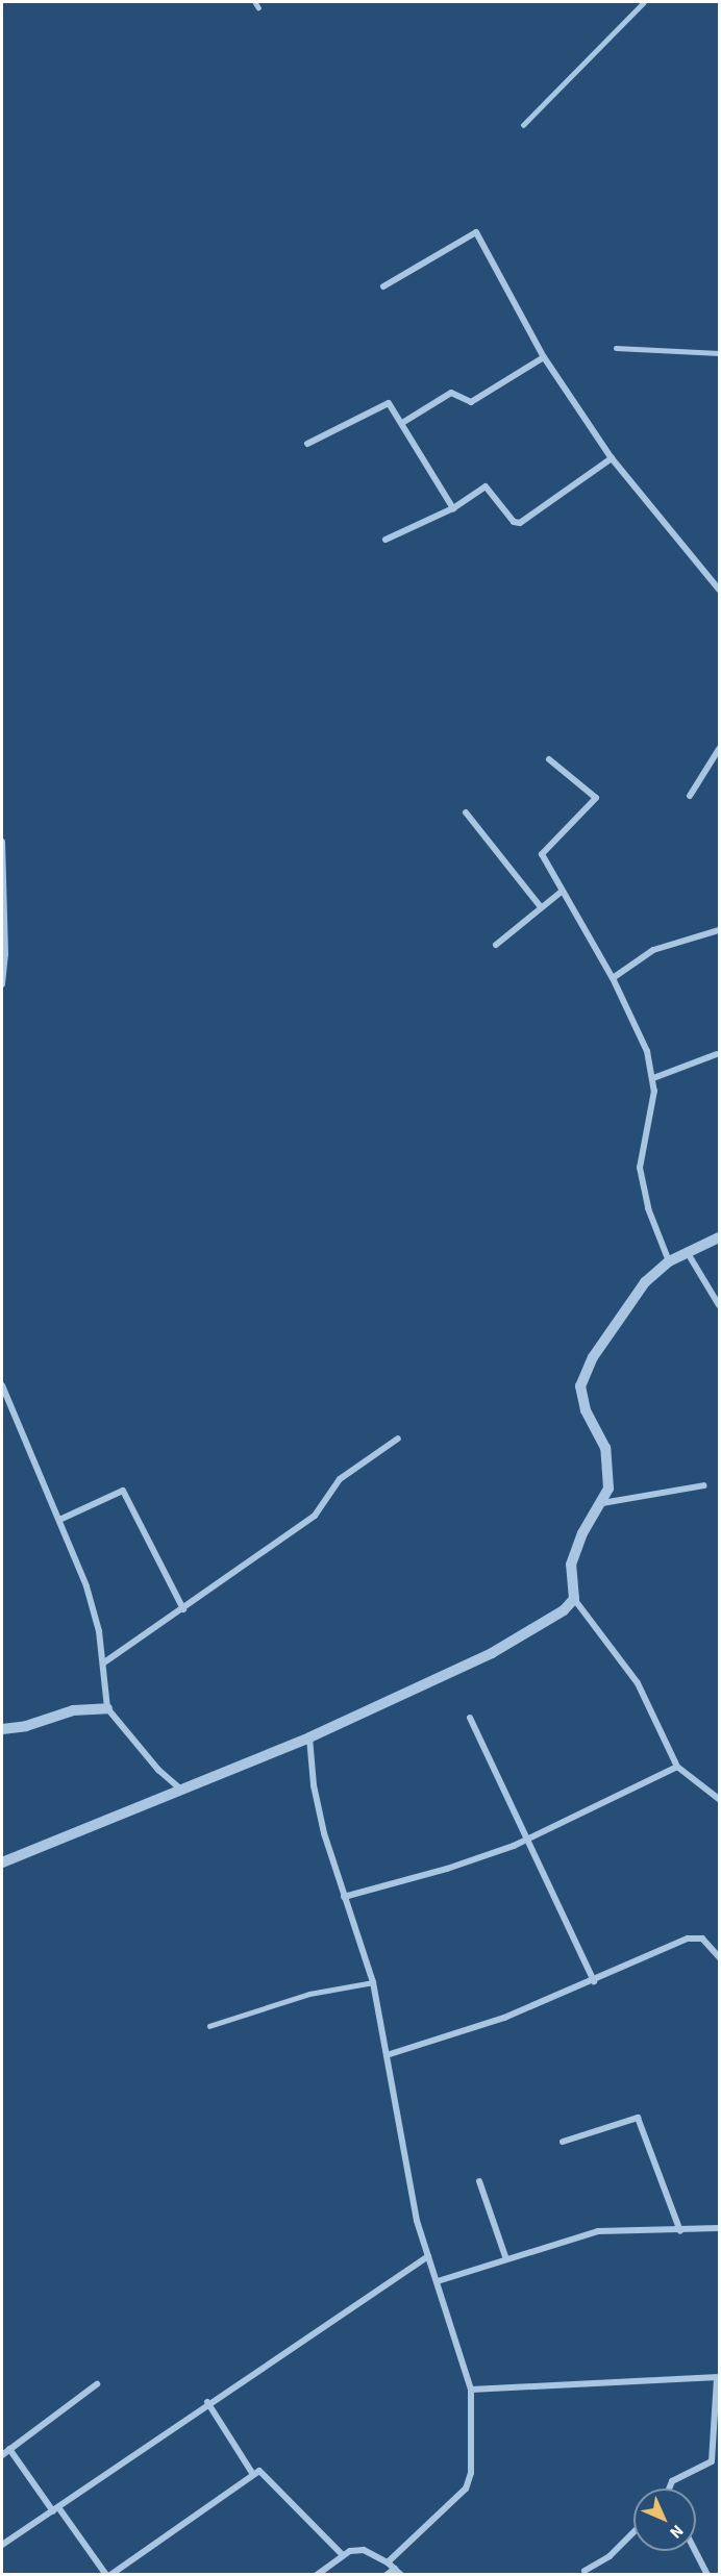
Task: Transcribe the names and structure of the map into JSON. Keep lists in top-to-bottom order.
{
  "north": "bottom right"
}
